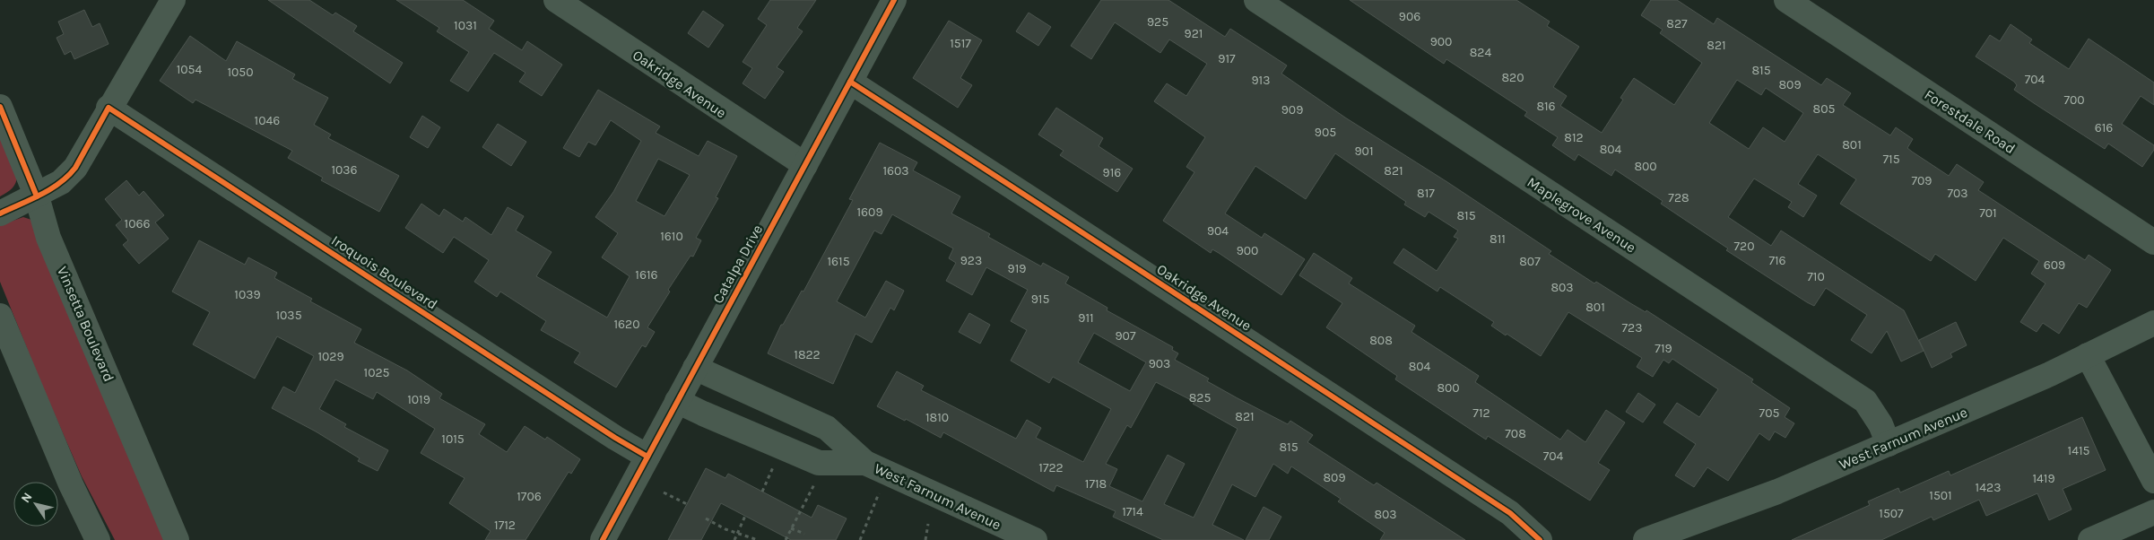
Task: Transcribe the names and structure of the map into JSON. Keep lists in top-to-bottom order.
{
  "streets": {
    "street": [
      "Oakridge Avenue",
      "Forestdale Road",
      "Maplegrove Avenue",
      "Catalpa Drive",
      "Iroquois Boulevard",
      "Vinsetta Boulevard",
      "West Farnum Avenue"
    ]
  },
  "crossings": [
    ["Oakridge Avenue", "Catalpa Drive"],
    ["Maplegrove Avenue", "West Farnum Avenue"],
    ["Catalpa Drive", "Iroquois Boulevard"],
    ["Catalpa Drive", "West Farnum Avenue"]
  ],
  "house_numbers": [
    "906",
    "925",
    "827",
    "1031",
    "921",
    "900",
    "1517",
    "821",
    "824",
    "917",
    "1054",
    "815",
    "1050",
    "820",
    "704",
    "913",
    "809",
    "700",
    "816",
    "805",
    "909",
    "1046",
    "616",
    "905",
    "812",
    "801",
    "804",
    "901",
    "715",
    "800",
    "1036",
    "1603",
    "821",
    "916",
    "709",
    "817",
    "703",
    "728",
    "1609",
    "701",
    "815",
    "1066",
    "904",
    "1610",
    "811",
    "720",
    "900",
    "923",
    "716",
    "1615",
    "807",
    "609",
    "919",
    "1616",
    "710",
    "803",
    "1039",
    "915",
    "801",
    "1035",
    "911",
    "1620",
    "723",
    "907",
    "808",
    "719",
    "1822",
    "1029",
    "903",
    "804",
    "1025",
    "800",
    "825",
    "1019",
    "712",
    "705",
    "821",
    "1810",
    "708",
    "1015",
    "815",
    "1415",
    "704",
    "1722",
    "809",
    "1419",
    "1718",
    "1423",
    "1501",
    "1706",
    "1714",
    "1507",
    "803",
    "1712"
  ],
  "north": "top left"
}
